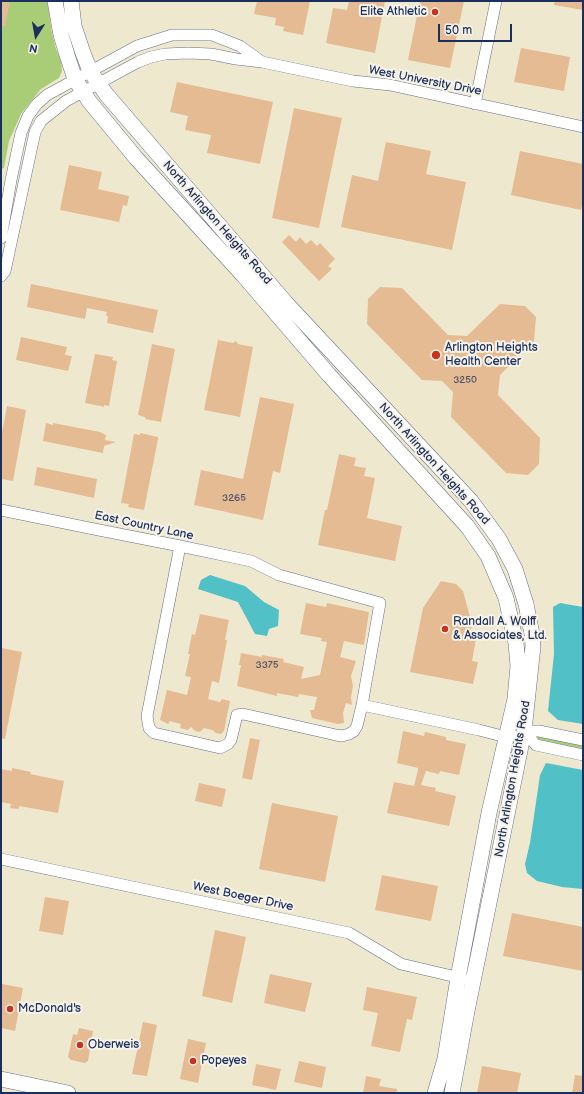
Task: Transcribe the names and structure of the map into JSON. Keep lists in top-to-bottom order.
{
  "streets": {
    "main road": ["North Arlington Heights Road"],
    "street": ["West University Drive", "East Country Lane", "West Boeger Drive"]
  },
  "crossings": [
    ["West University Drive", "North Arlington Heights Road"],
    ["North Arlington Heights Road", "West Boeger Drive"]
  ],
  "places": [
    "Elite Athletic",
    "Arlington Heights Health Center",
    "Randall A. Wolff & Associates, Ltd.",
    "McDonald's",
    "Oberweis",
    "Popeyes"
  ],
  "house_numbers": ["3250", "3265", "3375"],
  "scale_bar": "50 m",
  "north": "bottom"
}
